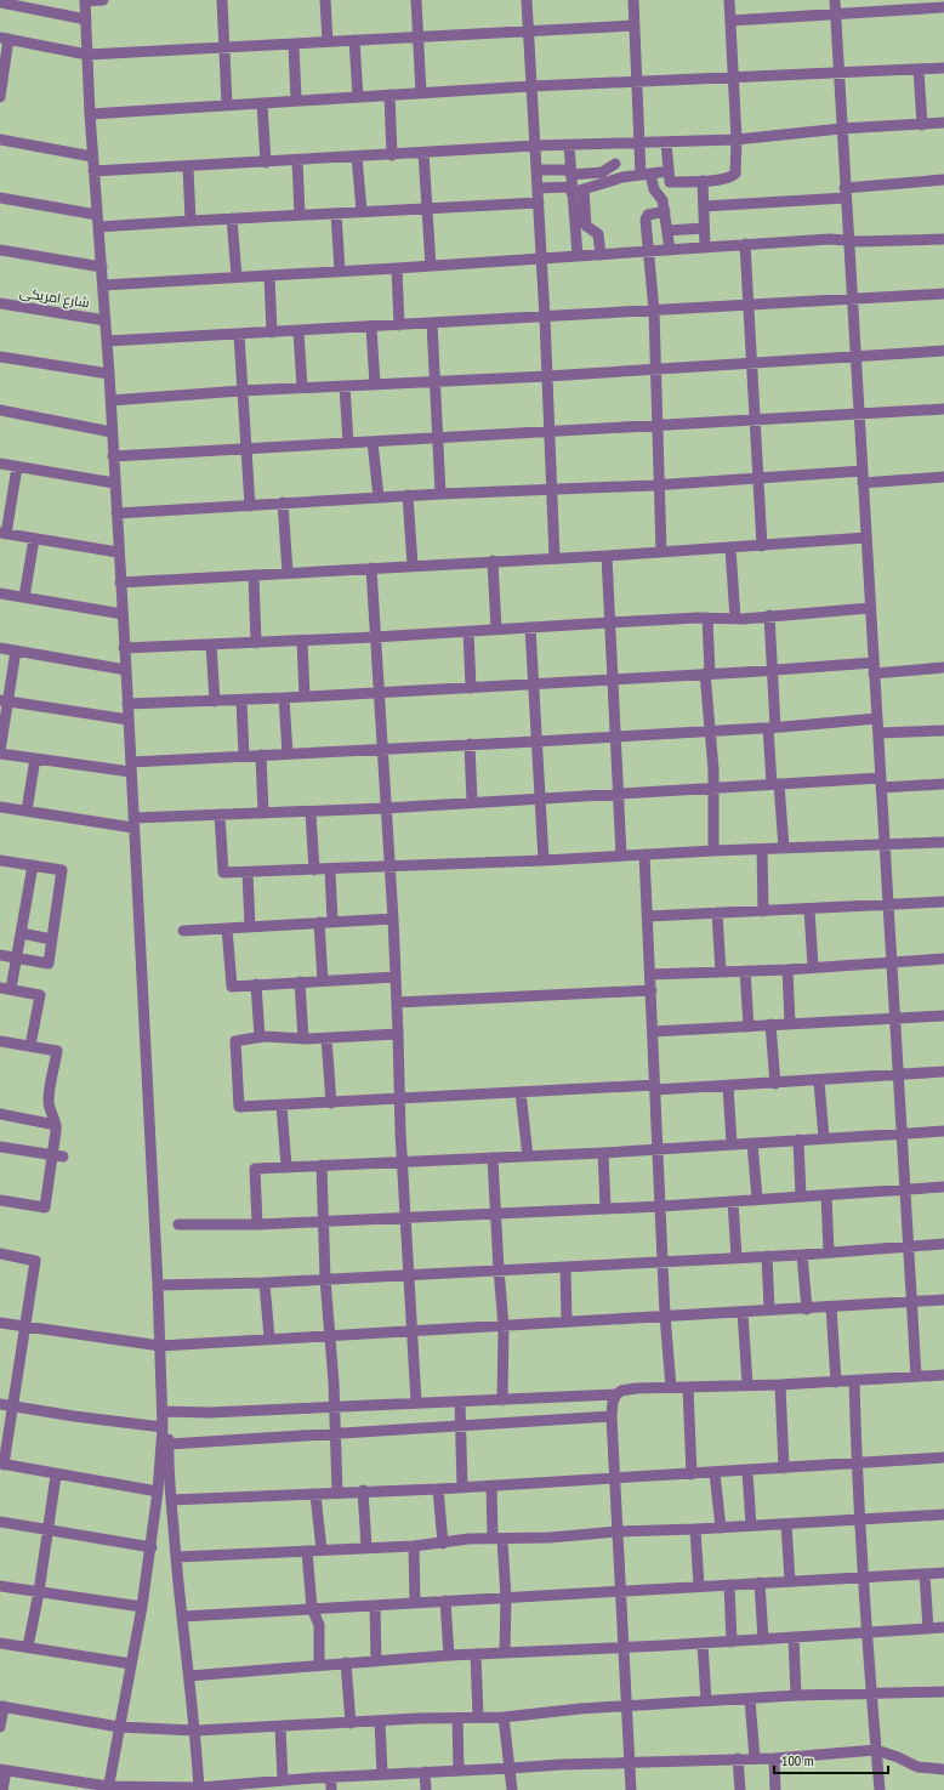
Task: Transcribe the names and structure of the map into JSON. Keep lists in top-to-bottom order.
{
  "streets": {
    "street": ["شارع امريكى"]
  },
  "scale_bar": "100 m"
}
